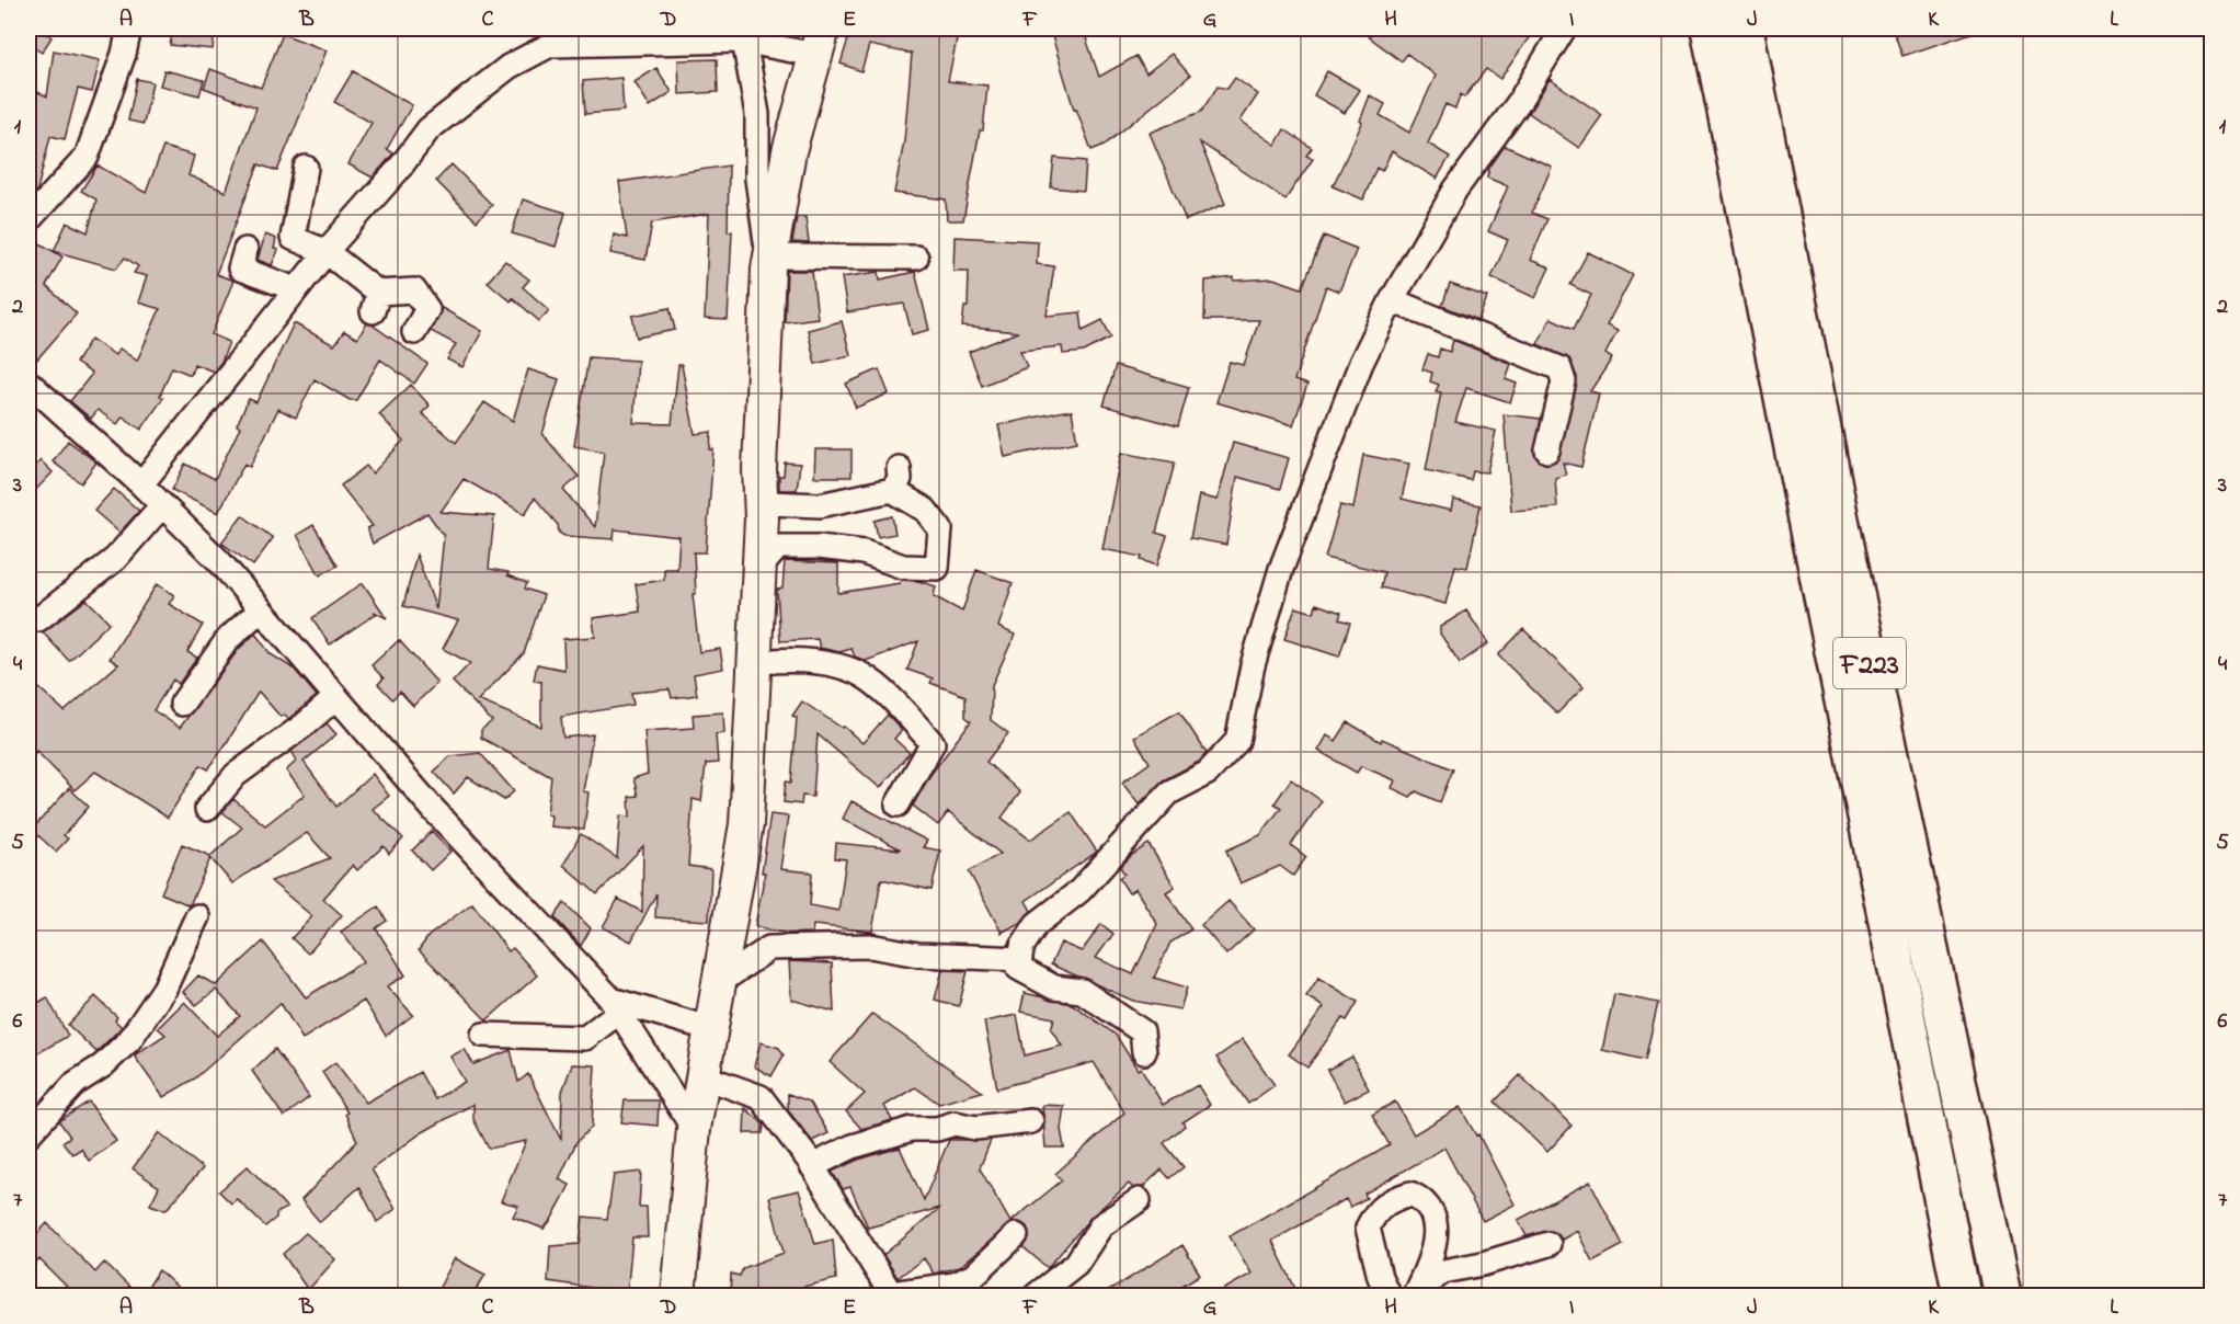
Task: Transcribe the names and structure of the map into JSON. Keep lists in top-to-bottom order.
{
  "streets": {
    "main road": ["F223"]
  },
  "grid": {
    "columns": [
      "A",
      "B",
      "C",
      "D",
      "E",
      "F",
      "G",
      "H",
      "I",
      "J",
      "K",
      "L"
    ],
    "rows": [
      "1",
      "2",
      "3",
      "4",
      "5",
      "6",
      "7"
    ]
  }
}
